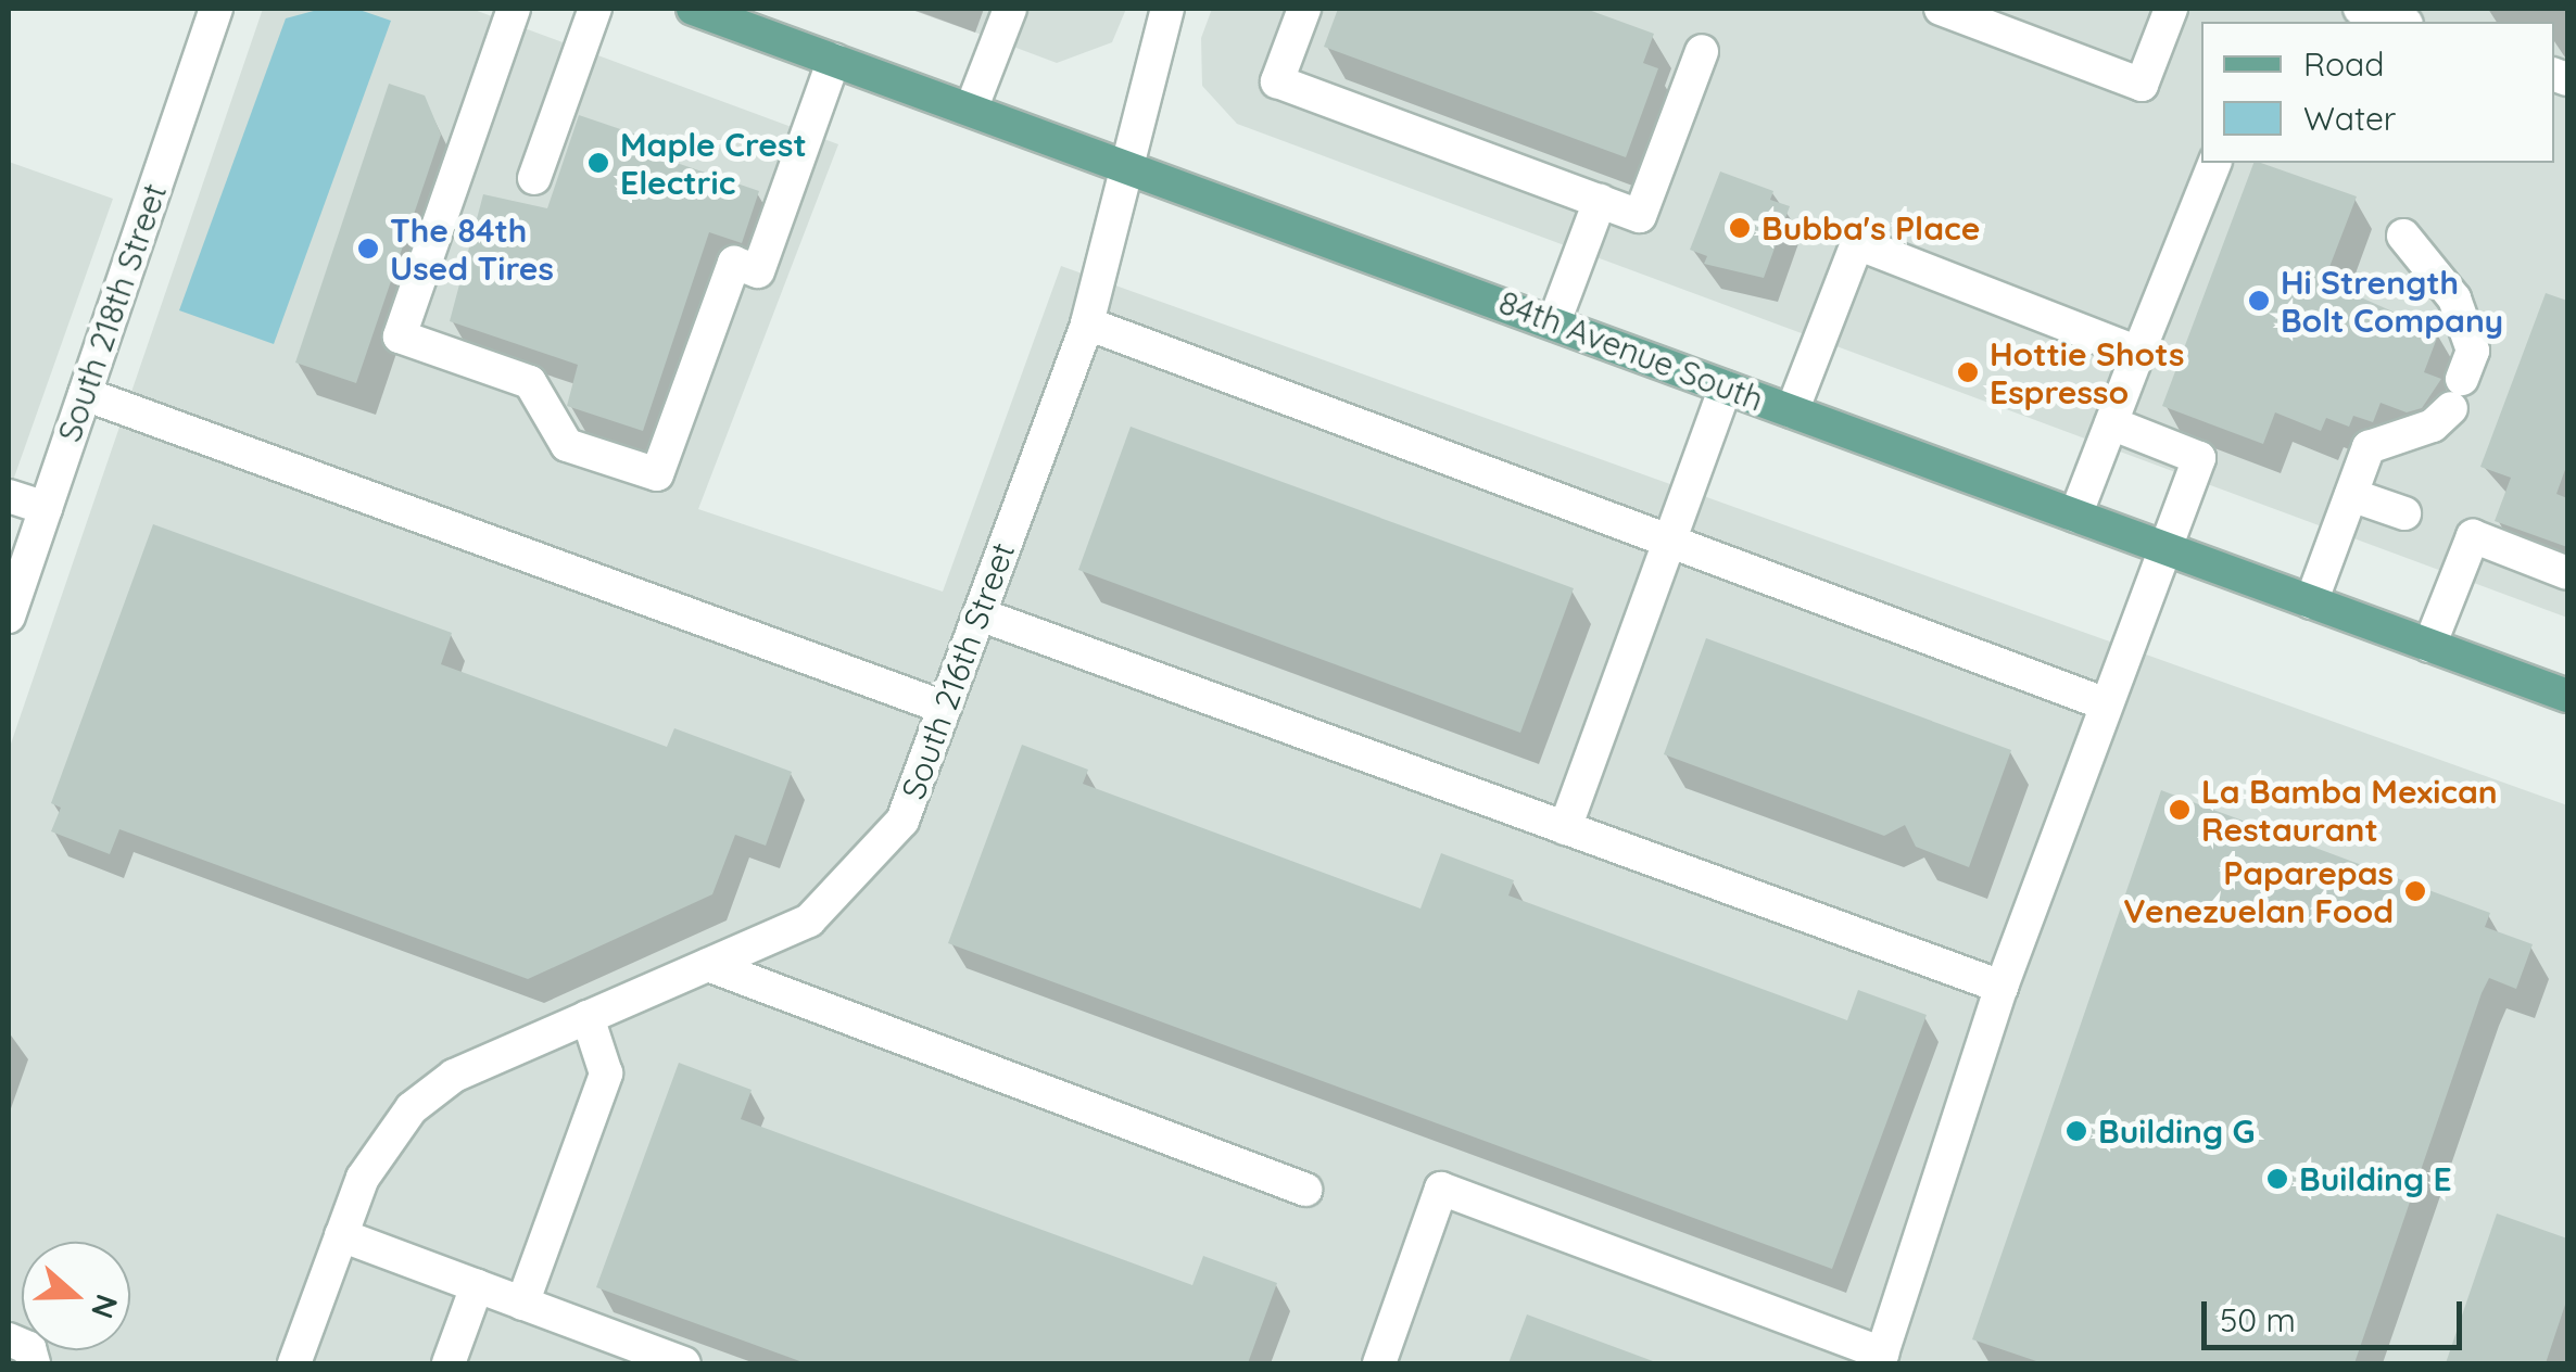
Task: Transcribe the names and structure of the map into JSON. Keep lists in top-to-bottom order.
{
  "streets": {
    "main road": ["84th Avenue South"],
    "street": ["South 218th Street", "South 216th Street"]
  },
  "crossings": [
    ["84th Avenue South", "South 216th Street"]
  ],
  "places": [
    "Maple Crest Electric",
    "Bubba's Place",
    "The 84th Used Tires",
    "Hi Strength Bolt Company",
    "Hottie Shots Espresso",
    "La Bamba Mexican Restaurant",
    "Paparepas Venezuelan Food",
    "Building G",
    "Building E"
  ],
  "legend": ["Road", "Water"],
  "scale_bar": "50 m",
  "north": "right"
}
